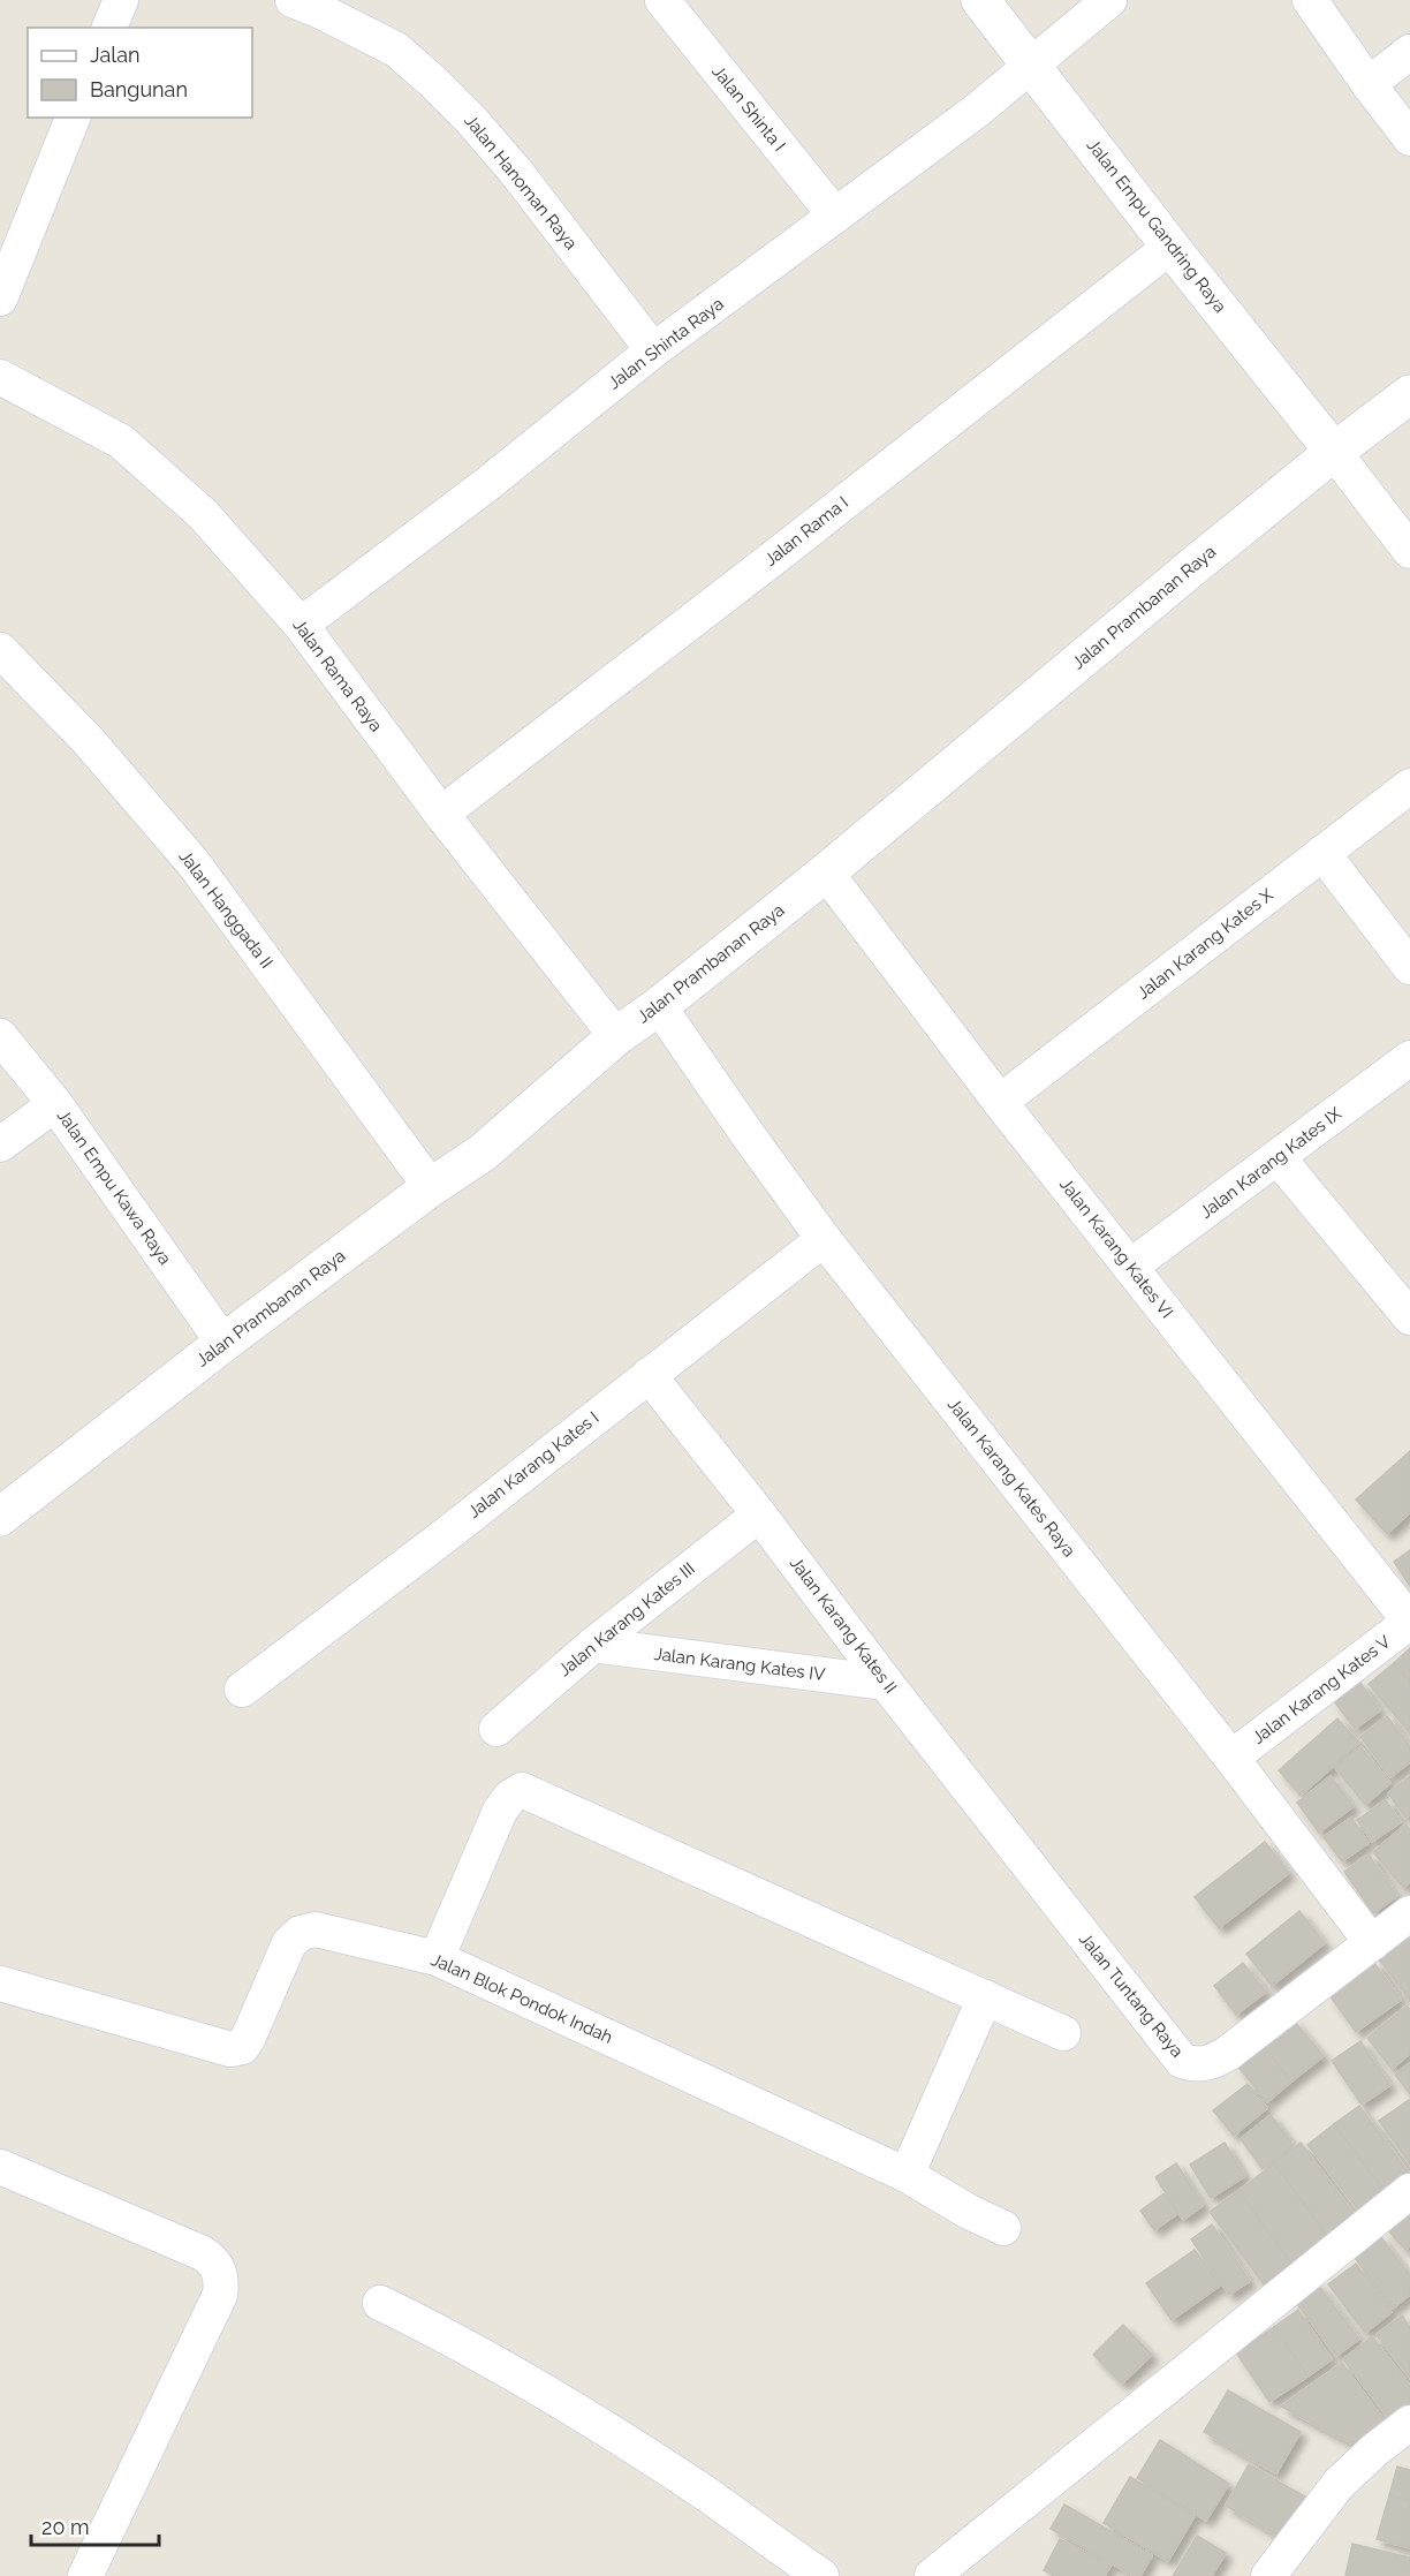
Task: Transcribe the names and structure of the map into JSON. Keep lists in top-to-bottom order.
{
  "streets": {
    "street": [
      "Jalan Shinta I",
      "Jalan Hanoman Raya",
      "Jalan Empu Gandring Raya",
      "Jalan Shinta Raya",
      "Jalan Rama I",
      "Jalan Prambanan Raya",
      "Jalan Rama Raya",
      "Jalan Hanggada II",
      "Jalan Karang Kates X",
      "Jalan Karang Kates IX",
      "Jalan Empu Kawa Raya",
      "Jalan Karang Kates VI",
      "Jalan Karang Kates I",
      "Jalan Karang Kates Raya",
      "Jalan Karang Kates III",
      "Jalan Karang Kates II",
      "Jalan Karang Kates IV",
      "Jalan Karang Kates V",
      "Jalan Tuntang Raya",
      "Jalan Blok Pondok Indah"
    ]
  },
  "crossings": [
    ["Jalan Shinta I", "Jalan Shinta Raya"],
    ["Jalan Hanoman Raya", "Jalan Shinta Raya"],
    ["Jalan Empu Gandring Raya", "Jalan Shinta Raya"],
    ["Jalan Empu Gandring Raya", "Jalan Rama I"],
    ["Jalan Empu Gandring Raya", "Jalan Prambanan Raya"],
    ["Jalan Shinta Raya", "Jalan Rama Raya"],
    ["Jalan Rama I", "Jalan Rama Raya"],
    ["Jalan Prambanan Raya", "Jalan Rama Raya"],
    ["Jalan Prambanan Raya", "Jalan Hanggada II"],
    ["Jalan Prambanan Raya", "Jalan Empu Kawa Raya"],
    ["Jalan Prambanan Raya", "Jalan Karang Kates VI"],
    ["Jalan Prambanan Raya", "Jalan Karang Kates Raya"],
    ["Jalan Karang Kates X", "Jalan Karang Kates VI"],
    ["Jalan Karang Kates IX", "Jalan Karang Kates VI"],
    ["Jalan Karang Kates VI", "Jalan Karang Kates V"],
    ["Jalan Karang Kates I", "Jalan Karang Kates Raya"],
    ["Jalan Karang Kates I", "Jalan Karang Kates II"],
    ["Jalan Karang Kates Raya", "Jalan Karang Kates V"],
    ["Jalan Karang Kates Raya", "Jalan Tuntang Raya"],
    ["Jalan Karang Kates III", "Jalan Karang Kates II"],
    ["Jalan Karang Kates III", "Jalan Karang Kates IV"],
    ["Jalan Karang Kates II", "Jalan Karang Kates IV"],
    ["Jalan Karang Kates II", "Jalan Tuntang Raya"]
  ],
  "legend": ["Jalan", "Bangunan"],
  "scale_bar": "20 m"
}
